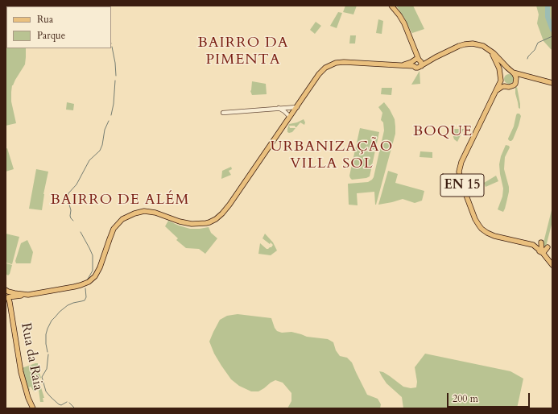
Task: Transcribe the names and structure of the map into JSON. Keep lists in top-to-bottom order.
{
  "streets": {
    "main road": ["EN 15", "Rua da Raia"]
  },
  "districts": [
    "BAIRRO DA PIMENTA",
    "BOQUE",
    "URBANIZAÇÃO VILLA SOL",
    "BAIRRO DE ALÉM"
  ],
  "legend": ["Rua", "Parque"],
  "scale_bar": "200 m"
}
